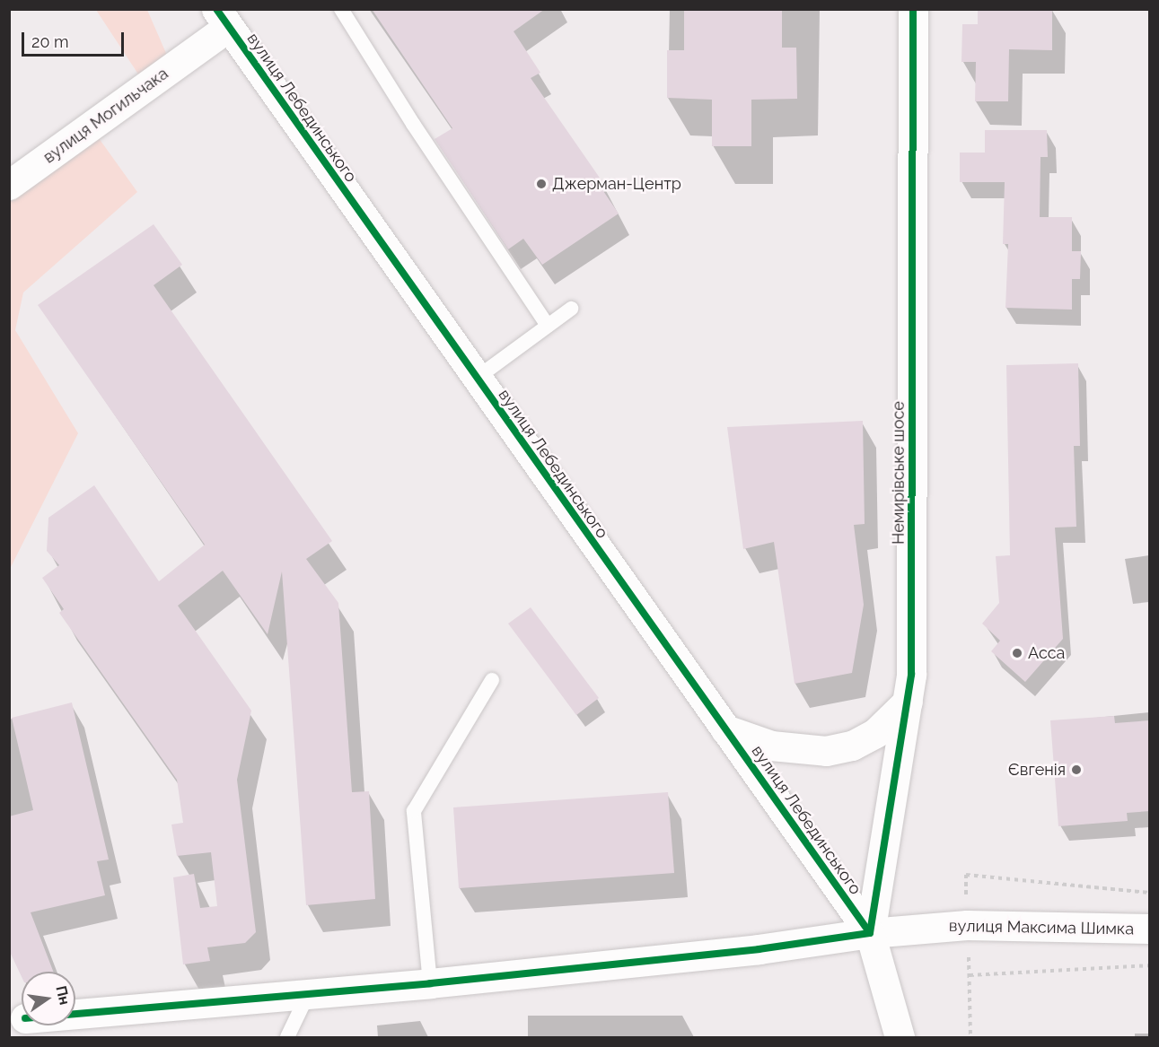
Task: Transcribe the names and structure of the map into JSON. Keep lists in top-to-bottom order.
{
  "streets": {
    "street": [
      "вулиця Лебединського",
      "вулиця Могильчака",
      "Немирівське шосе",
      "вулиця Максима Шимка"
    ]
  },
  "crossings": [
    ["вулиця Лебединського", "вулиця Могильчака"],
    ["вулиця Лебединського", "Немирівське шосе"],
    ["вулиця Лебединського", "вулиця Максима Шимка"],
    ["Немирівське шосе", "вулиця Максима Шимка"]
  ],
  "places": ["Джерман-Центр", "Асса", "Євгенія"],
  "scale_bar": "20 m",
  "north": "right"
}
